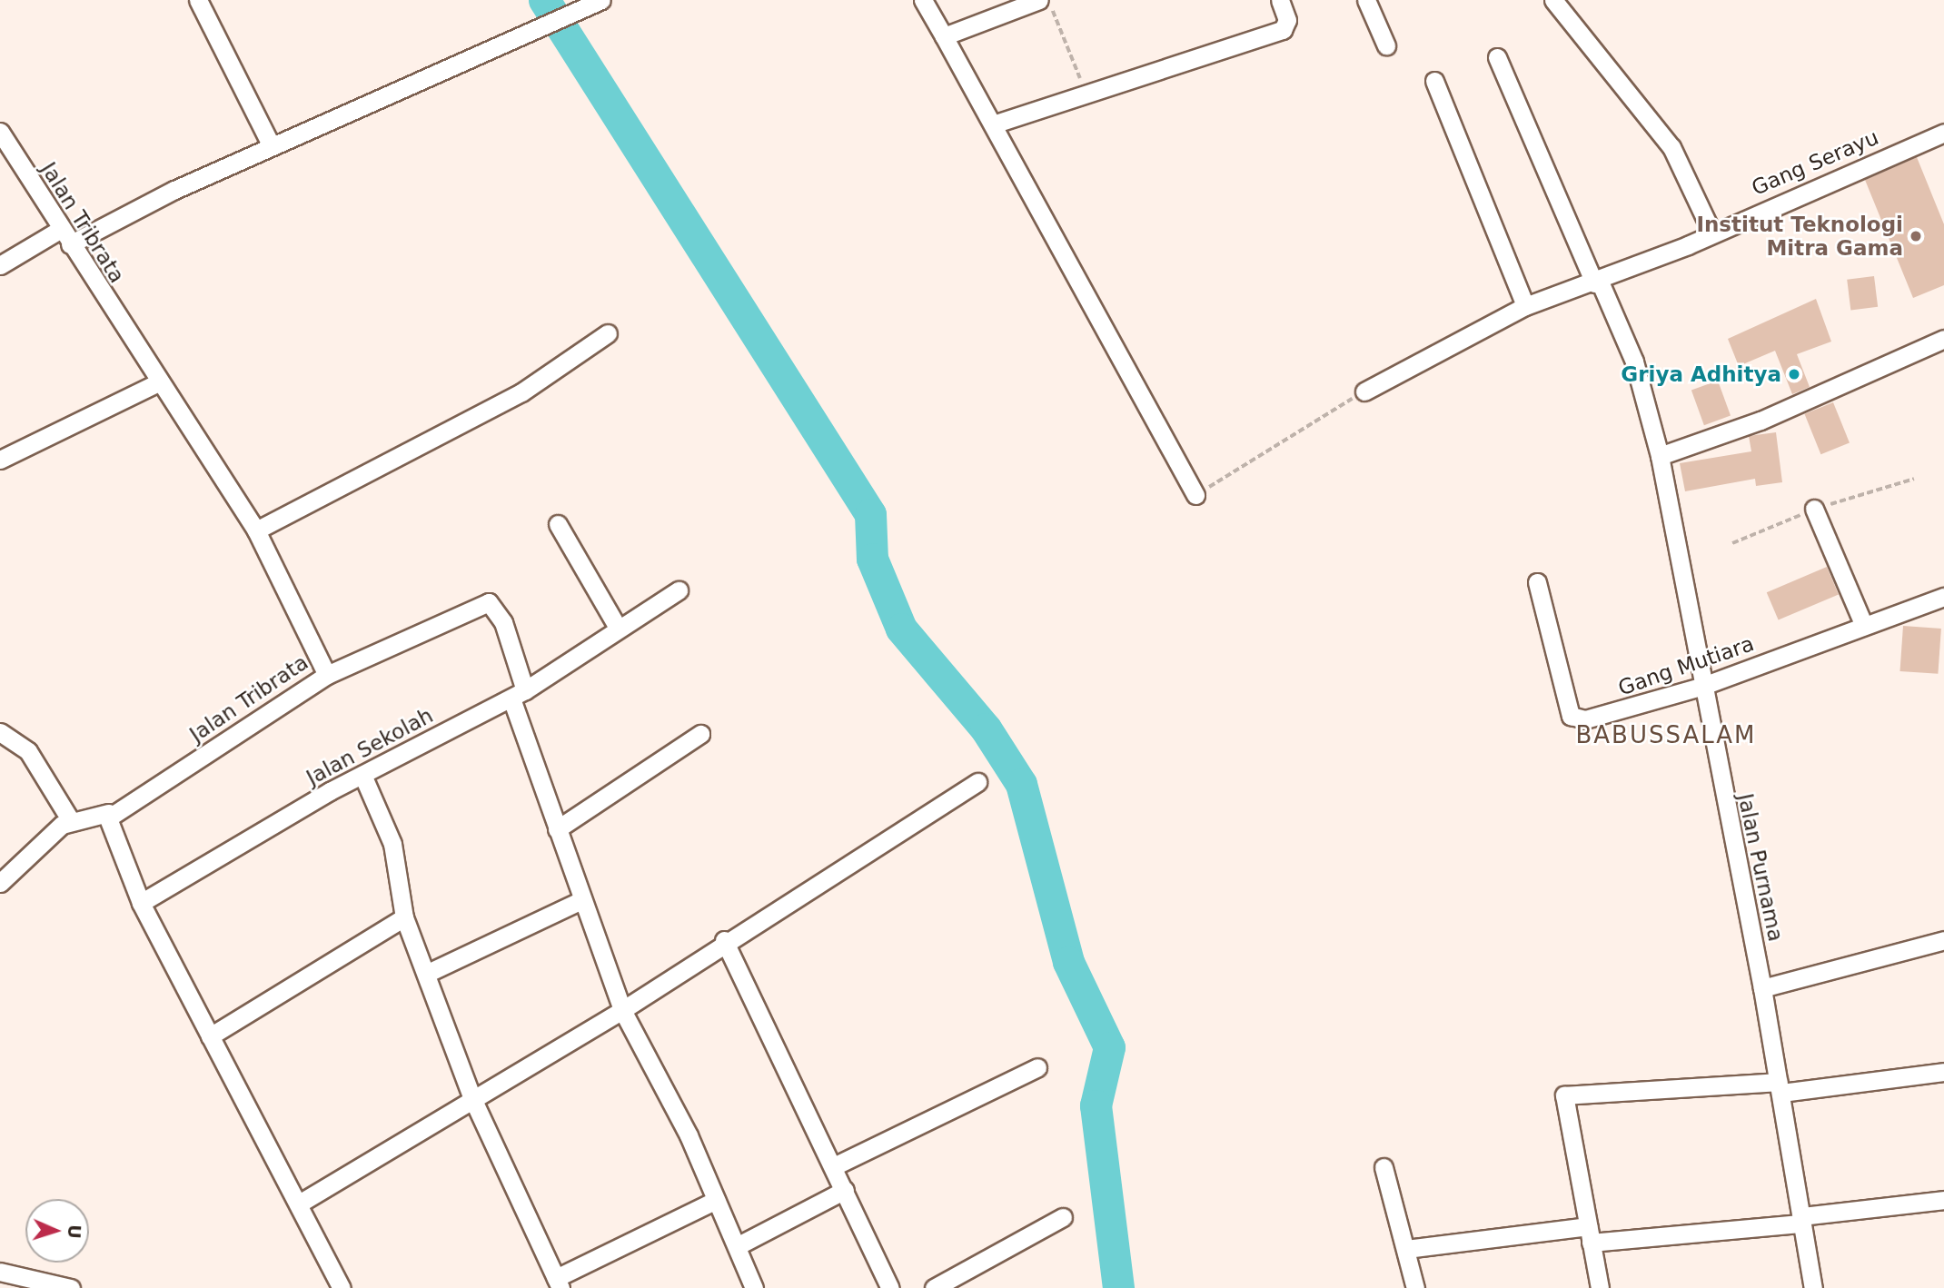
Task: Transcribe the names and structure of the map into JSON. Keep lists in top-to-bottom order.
{
  "streets": {
    "street": [
      "Gang Serayu",
      "Jalan Tribrata",
      "Gang Mutiara",
      "Jalan Sekolah",
      "Jalan Purnama"
    ]
  },
  "crossings": [
    ["Gang Serayu", "Jalan Purnama"],
    ["Gang Mutiara", "Jalan Purnama"]
  ],
  "districts": ["BABUSSALAM"],
  "places": ["Institut Teknologi Mitra Gama", "Griya Adhitya"],
  "north": "right"
}
